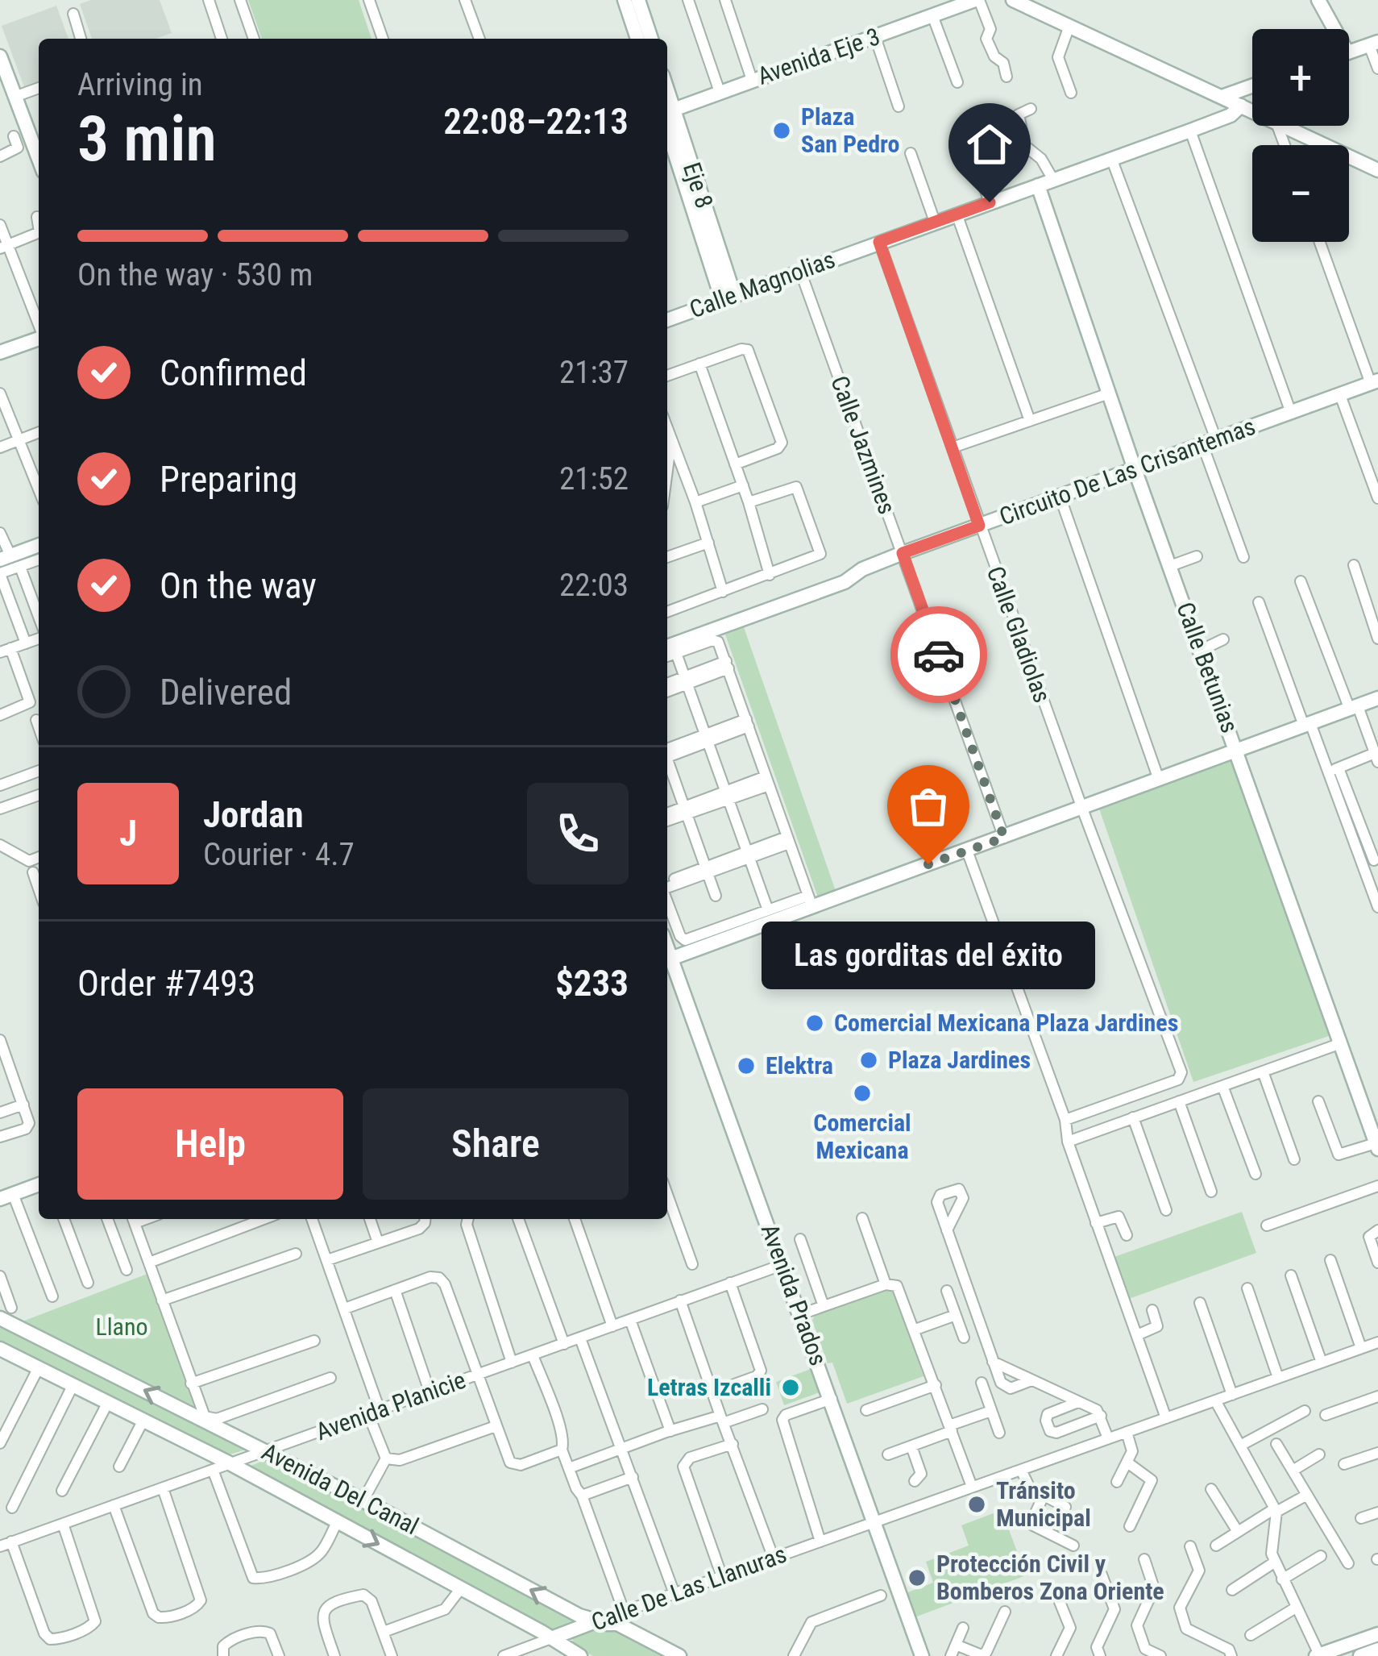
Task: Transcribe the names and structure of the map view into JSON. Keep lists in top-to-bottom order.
{
  "streets": {
    "main road": [
      "Avenida Eje 3",
      "Eje 8",
      "Calle Magnolias",
      "Circuito De Las Crisantemas",
      "Calle Betunias",
      "Avenida Prados",
      "Avenida Del Canal",
      "Calle De Las Llanuras"
    ],
    "street": ["Calle Jazmines", "Calle Gladiolas", "Avenida Planicie"]
  },
  "crossings": [
    ["Eje 8", "Calle Magnolias"],
    ["Calle Magnolias", "Calle Jazmines"],
    ["Calle Magnolias", "Calle Gladiolas"],
    ["Calle Magnolias", "Calle Betunias"],
    ["Calle Jazmines", "Circuito De Las Crisantemas"],
    ["Circuito De Las Crisantemas", "Calle Gladiolas"],
    ["Circuito De Las Crisantemas", "Calle Betunias"],
    ["Avenida Prados", "Avenida Planicie"],
    ["Avenida Prados", "Calle De Las Llanuras"],
    ["Avenida Planicie", "Avenida Del Canal"],
    ["Avenida Del Canal", "Calle De Las Llanuras"]
  ],
  "parks": ["Llano"],
  "places": [
    "Plaza San Pedro",
    "Las gorditas del éxito",
    "Comercial Mexicana Plaza Jardines",
    "Plaza Jardines",
    "Elektra",
    "Comercial Mexicana",
    "Letras Izcalli",
    "Tránsito Municipal",
    "Protección Civil y Bomberos Zona Oriente"
  ],
  "page": {
    "map_buttons": ["+", "−"],
    "heading": ["3 min", "Arriving in", "22:08–22:13"],
    "panel": [
      "Jordan",
      "Courier · 4.7",
      "Order #7493",
      "$233"
    ],
    "bar": "On the way · 530 m",
    "list": [
      ["Confirmed", "21:37"],
      ["Preparing", "21:52"],
      ["On the way", "22:03"],
      "Delivered"
    ],
    "round": "J",
    "bubble": "Las gorditas del éxito",
    "buttons": ["Help", "Share"]
  }
}
